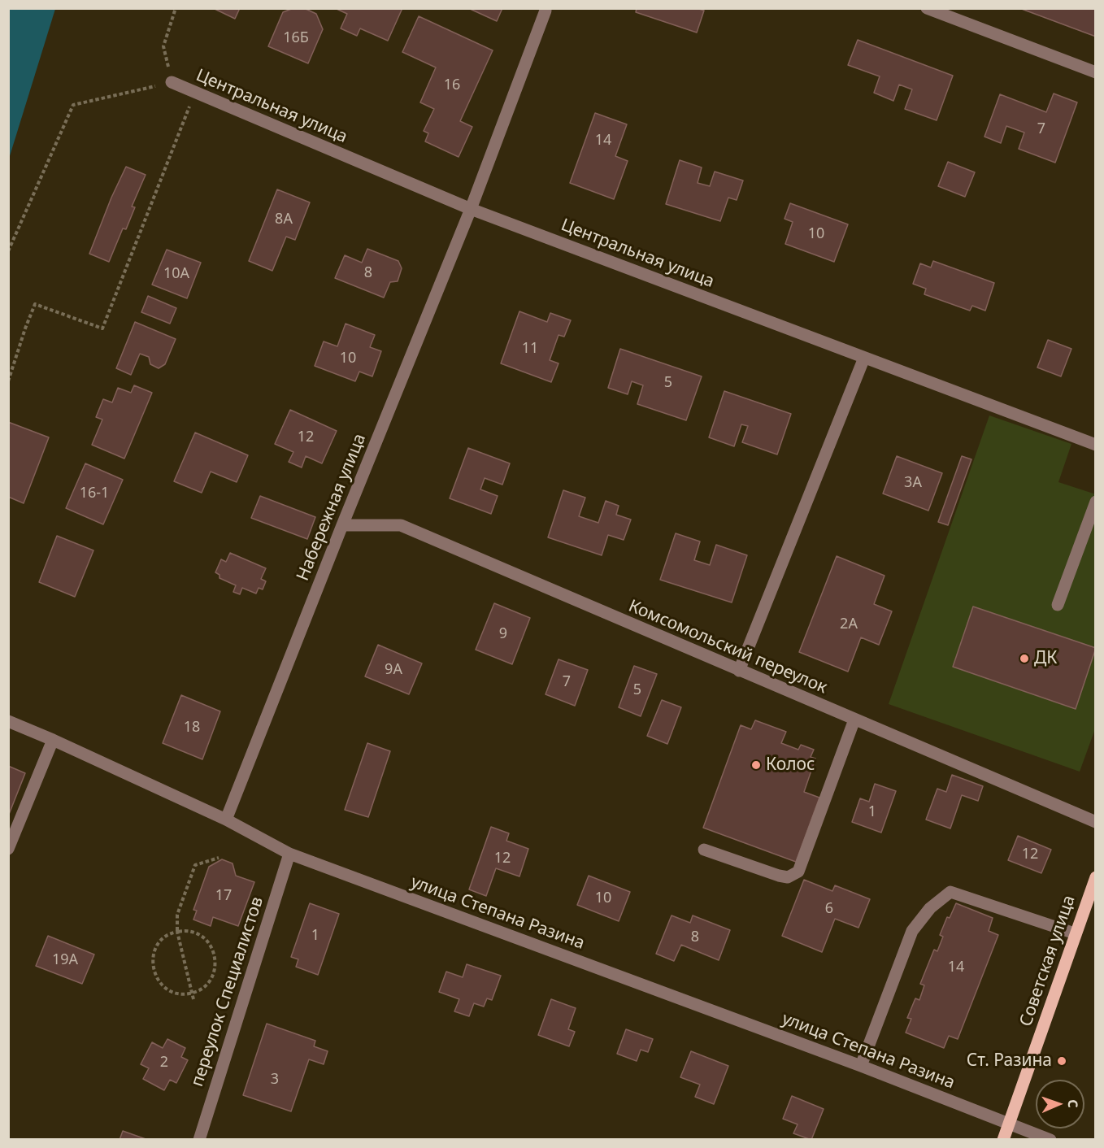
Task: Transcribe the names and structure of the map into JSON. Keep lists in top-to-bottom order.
{
  "streets": {
    "main road": ["Советская улица"],
    "street": [
      "Центральная улица",
      "Набережная улица",
      "Комсомольский переулок",
      "улица Степана Разина",
      "переулок Специалистов"
    ]
  },
  "crossings": [
    ["Центральная улица", "Набережная улица"],
    ["Набережная улица", "Комсомольский переулок"],
    ["Набережная улица", "улица Степана Разина"],
    ["улица Степана Разина", "Советская улица"],
    ["улица Степана Разина", "переулок Специалистов"]
  ],
  "places": ["ДК", "Колос", "Ст. Разина"],
  "house_numbers": [
    "16Б",
    "16",
    "7",
    "14",
    "8А",
    "10",
    "8",
    "10А",
    "11",
    "10",
    "5",
    "12",
    "3А",
    "16-1",
    "2А",
    "9",
    "9А",
    "7",
    "5",
    "18",
    "1",
    "12",
    "12",
    "17",
    "10",
    "6",
    "1",
    "8",
    "19А",
    "14",
    "2",
    "3"
  ],
  "north": "right"
}
